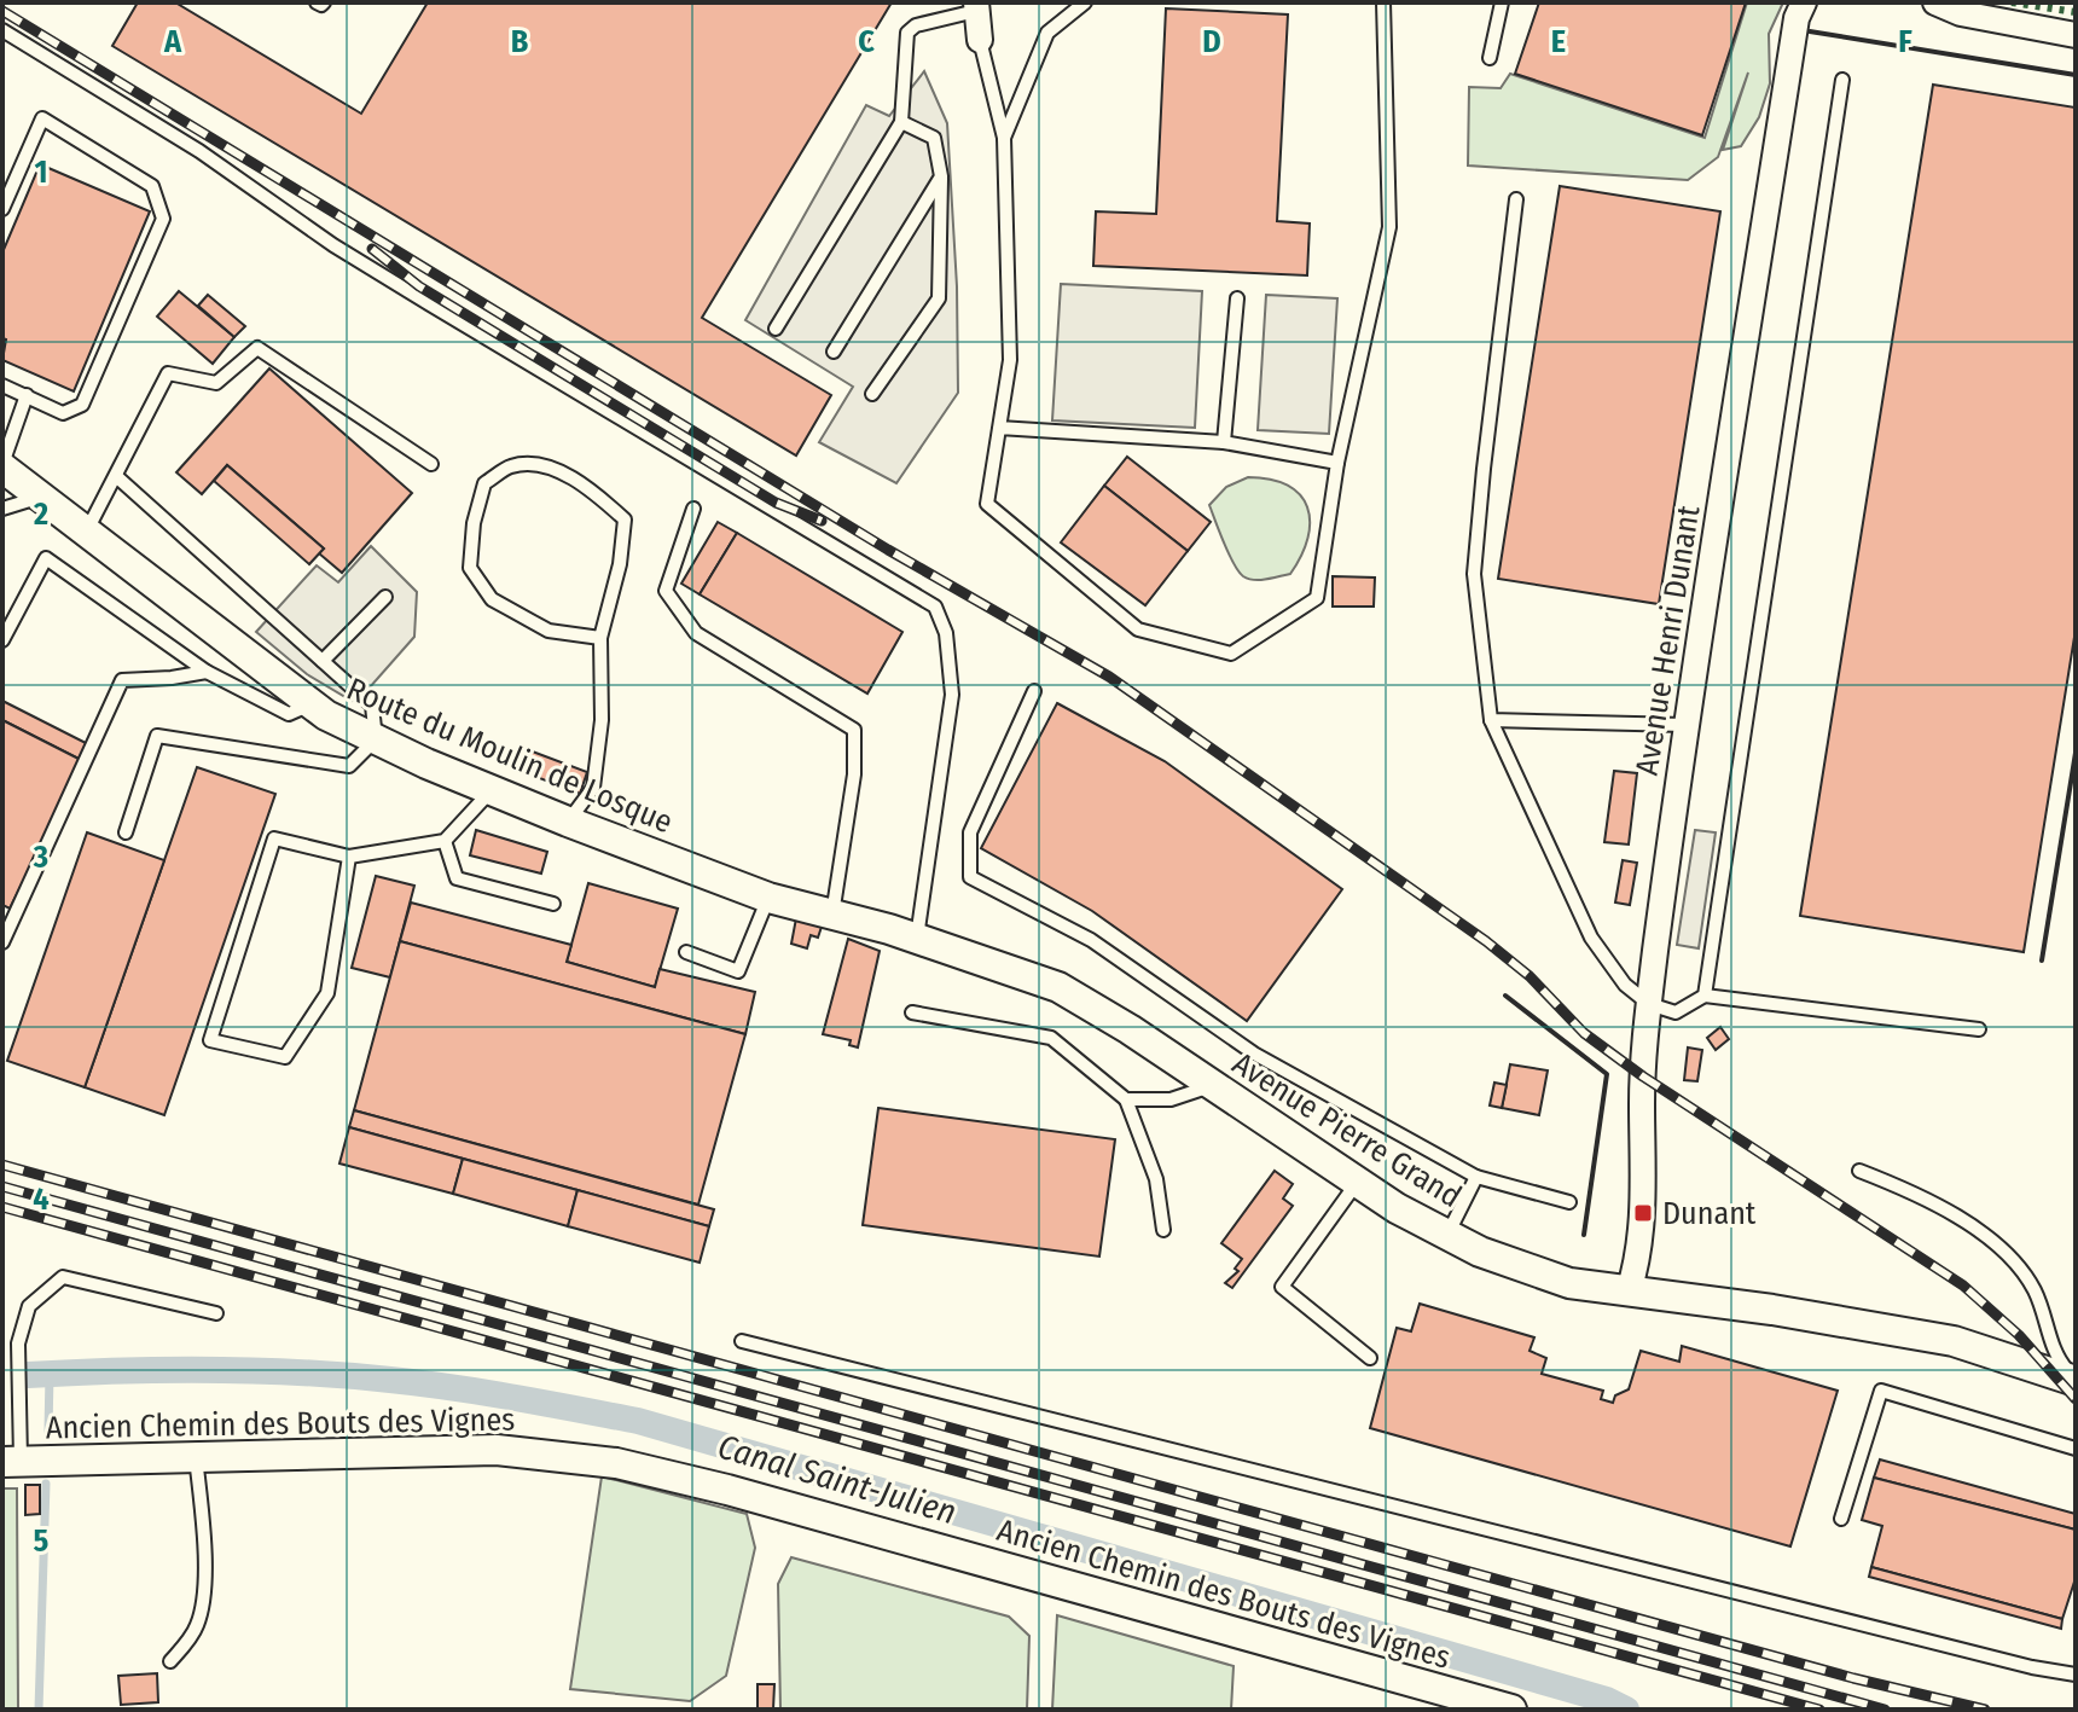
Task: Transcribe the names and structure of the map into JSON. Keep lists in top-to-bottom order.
{
  "streets": {
    "street": [
      "Avenue Henri Dunant",
      "Route du Moulin de Losque",
      "Avenue Pierre Grand",
      "Ancien Chemin des Bouts des Vignes"
    ]
  },
  "crossings": [
    ["Avenue Henri Dunant", "Avenue Pierre Grand"],
    ["Route du Moulin de Losque", "Avenue Pierre Grand"]
  ],
  "water": ["Canal Saint-Julien"],
  "places": {
    "transit": ["Dunant"]
  },
  "grid": {
    "columns": [
      "A",
      "B",
      "C",
      "D",
      "E",
      "F"
    ],
    "rows": [
      "1",
      "2",
      "3",
      "4",
      "5"
    ]
  }
}
